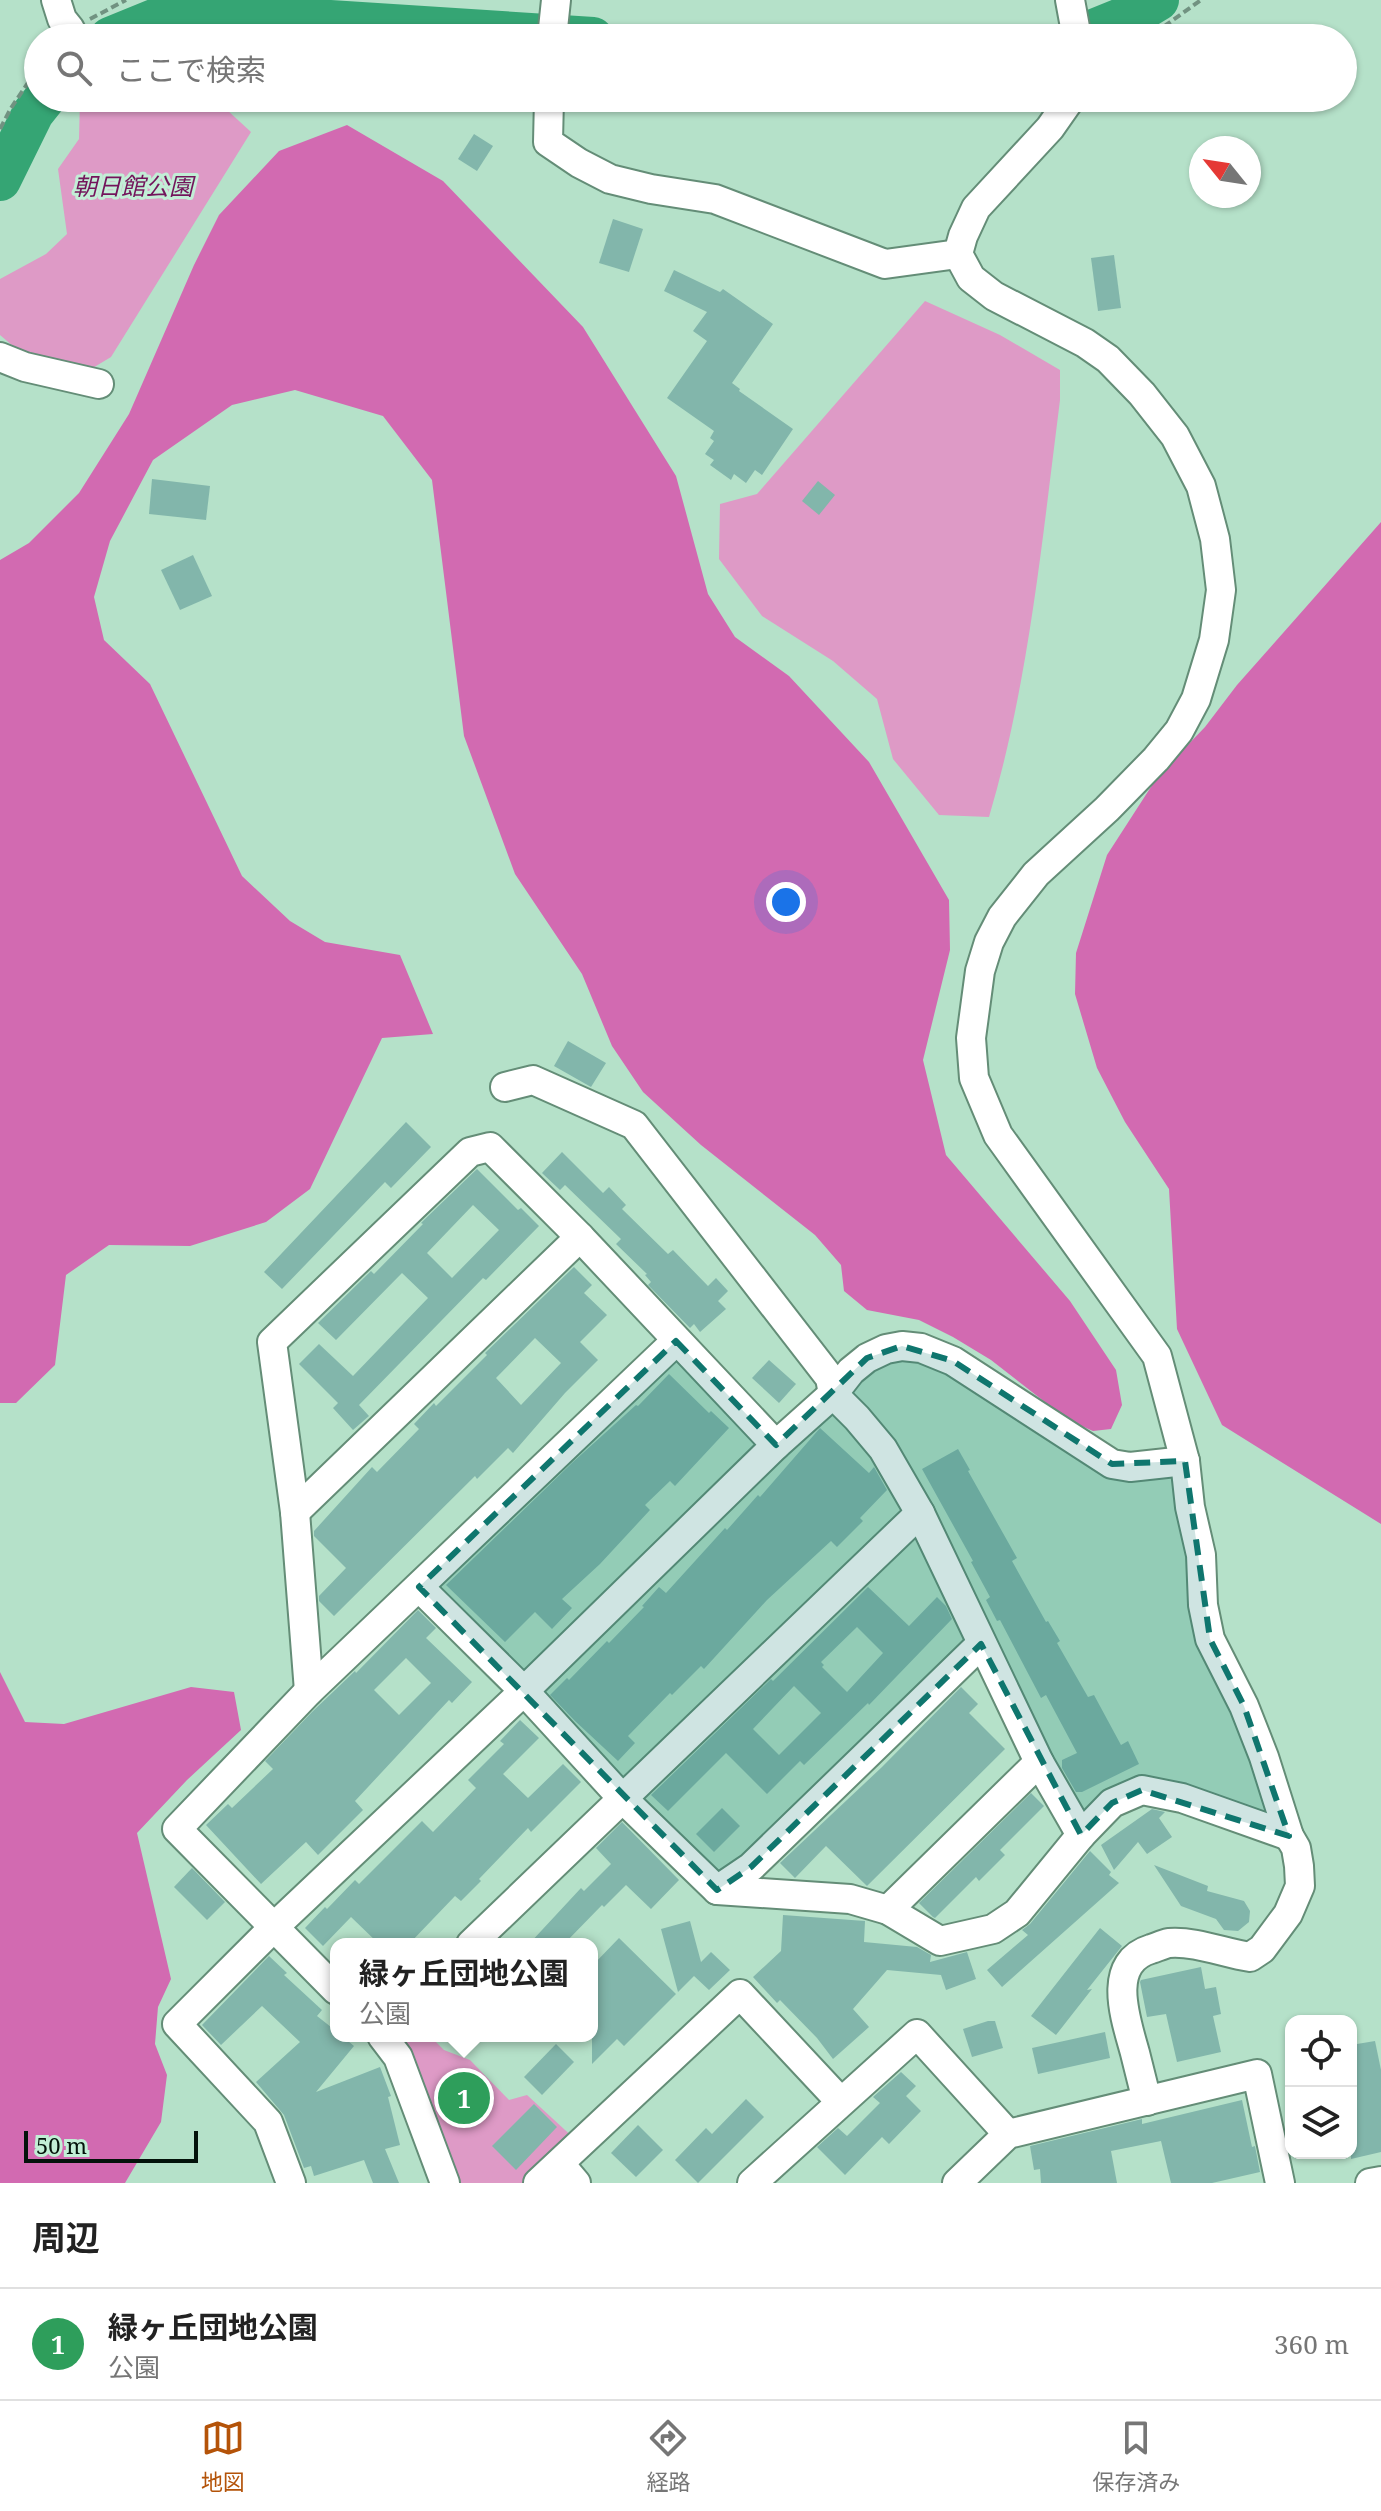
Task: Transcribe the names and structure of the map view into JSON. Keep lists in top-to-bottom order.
{
  "parks": ["朝日館公園"],
  "scale_bar": "50 m",
  "north": "top left",
  "page": {
    "search": "ここで検索",
    "popup": ["緑ヶ丘団地公園", "公園"],
    "pins": "1",
    "scale": "50 m",
    "heading": "周辺",
    "list": [
      {
        "mark": "1",
        "name": "緑ヶ丘団地公園",
        "note": "公園",
        "value": "360 m"
      }
    ],
    "nav": ["地図", "経路", "保存済み"]
  }
}
